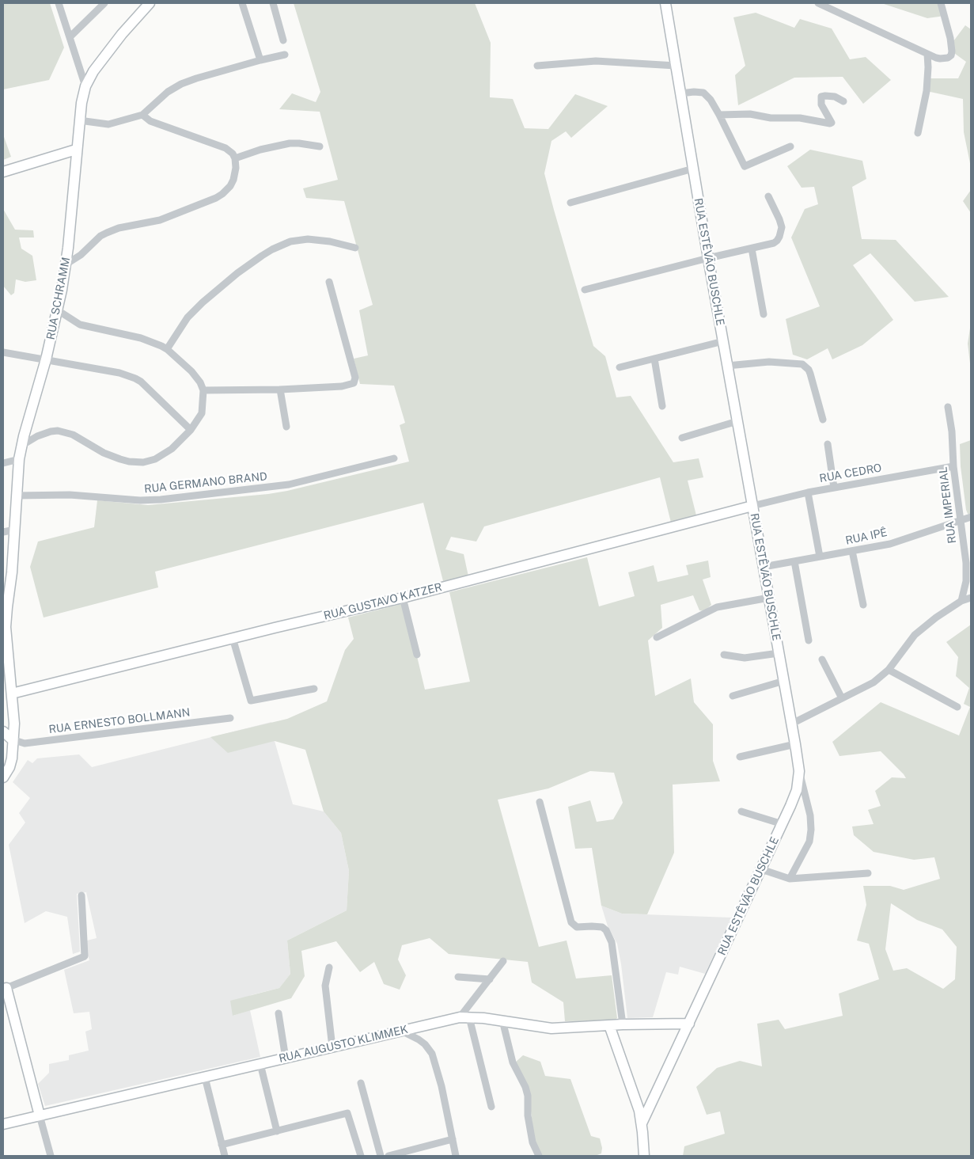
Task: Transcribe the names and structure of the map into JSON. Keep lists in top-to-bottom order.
{
  "streets": {
    "street": [
      "RUA ESTÊVÃO BUSCHLE",
      "RUA SCHRAMM",
      "RUA CEDRO",
      "RUA GERMANO BRAND",
      "RUA IMPERIAL",
      "RUA IPÊ",
      "RUA GUSTAVO KATZER",
      "RUA ERNESTO BOLLMANN",
      "RUA AUGUSTO KLIMMEK"
    ]
  },
  "crossings": [
    ["RUA ESTÊVÃO BUSCHLE", "RUA CEDRO"],
    ["RUA ESTÊVÃO BUSCHLE", "RUA IPÊ"],
    ["RUA ESTÊVÃO BUSCHLE", "RUA GUSTAVO KATZER"],
    ["RUA ESTÊVÃO BUSCHLE", "RUA AUGUSTO KLIMMEK"],
    ["RUA SCHRAMM", "RUA GERMANO BRAND"],
    ["RUA SCHRAMM", "RUA GUSTAVO KATZER"],
    ["RUA SCHRAMM", "RUA ERNESTO BOLLMANN"],
    ["RUA CEDRO", "RUA IMPERIAL"],
    ["RUA CEDRO", "RUA GUSTAVO KATZER"],
    ["RUA IMPERIAL", "RUA IPÊ"]
  ]
}
